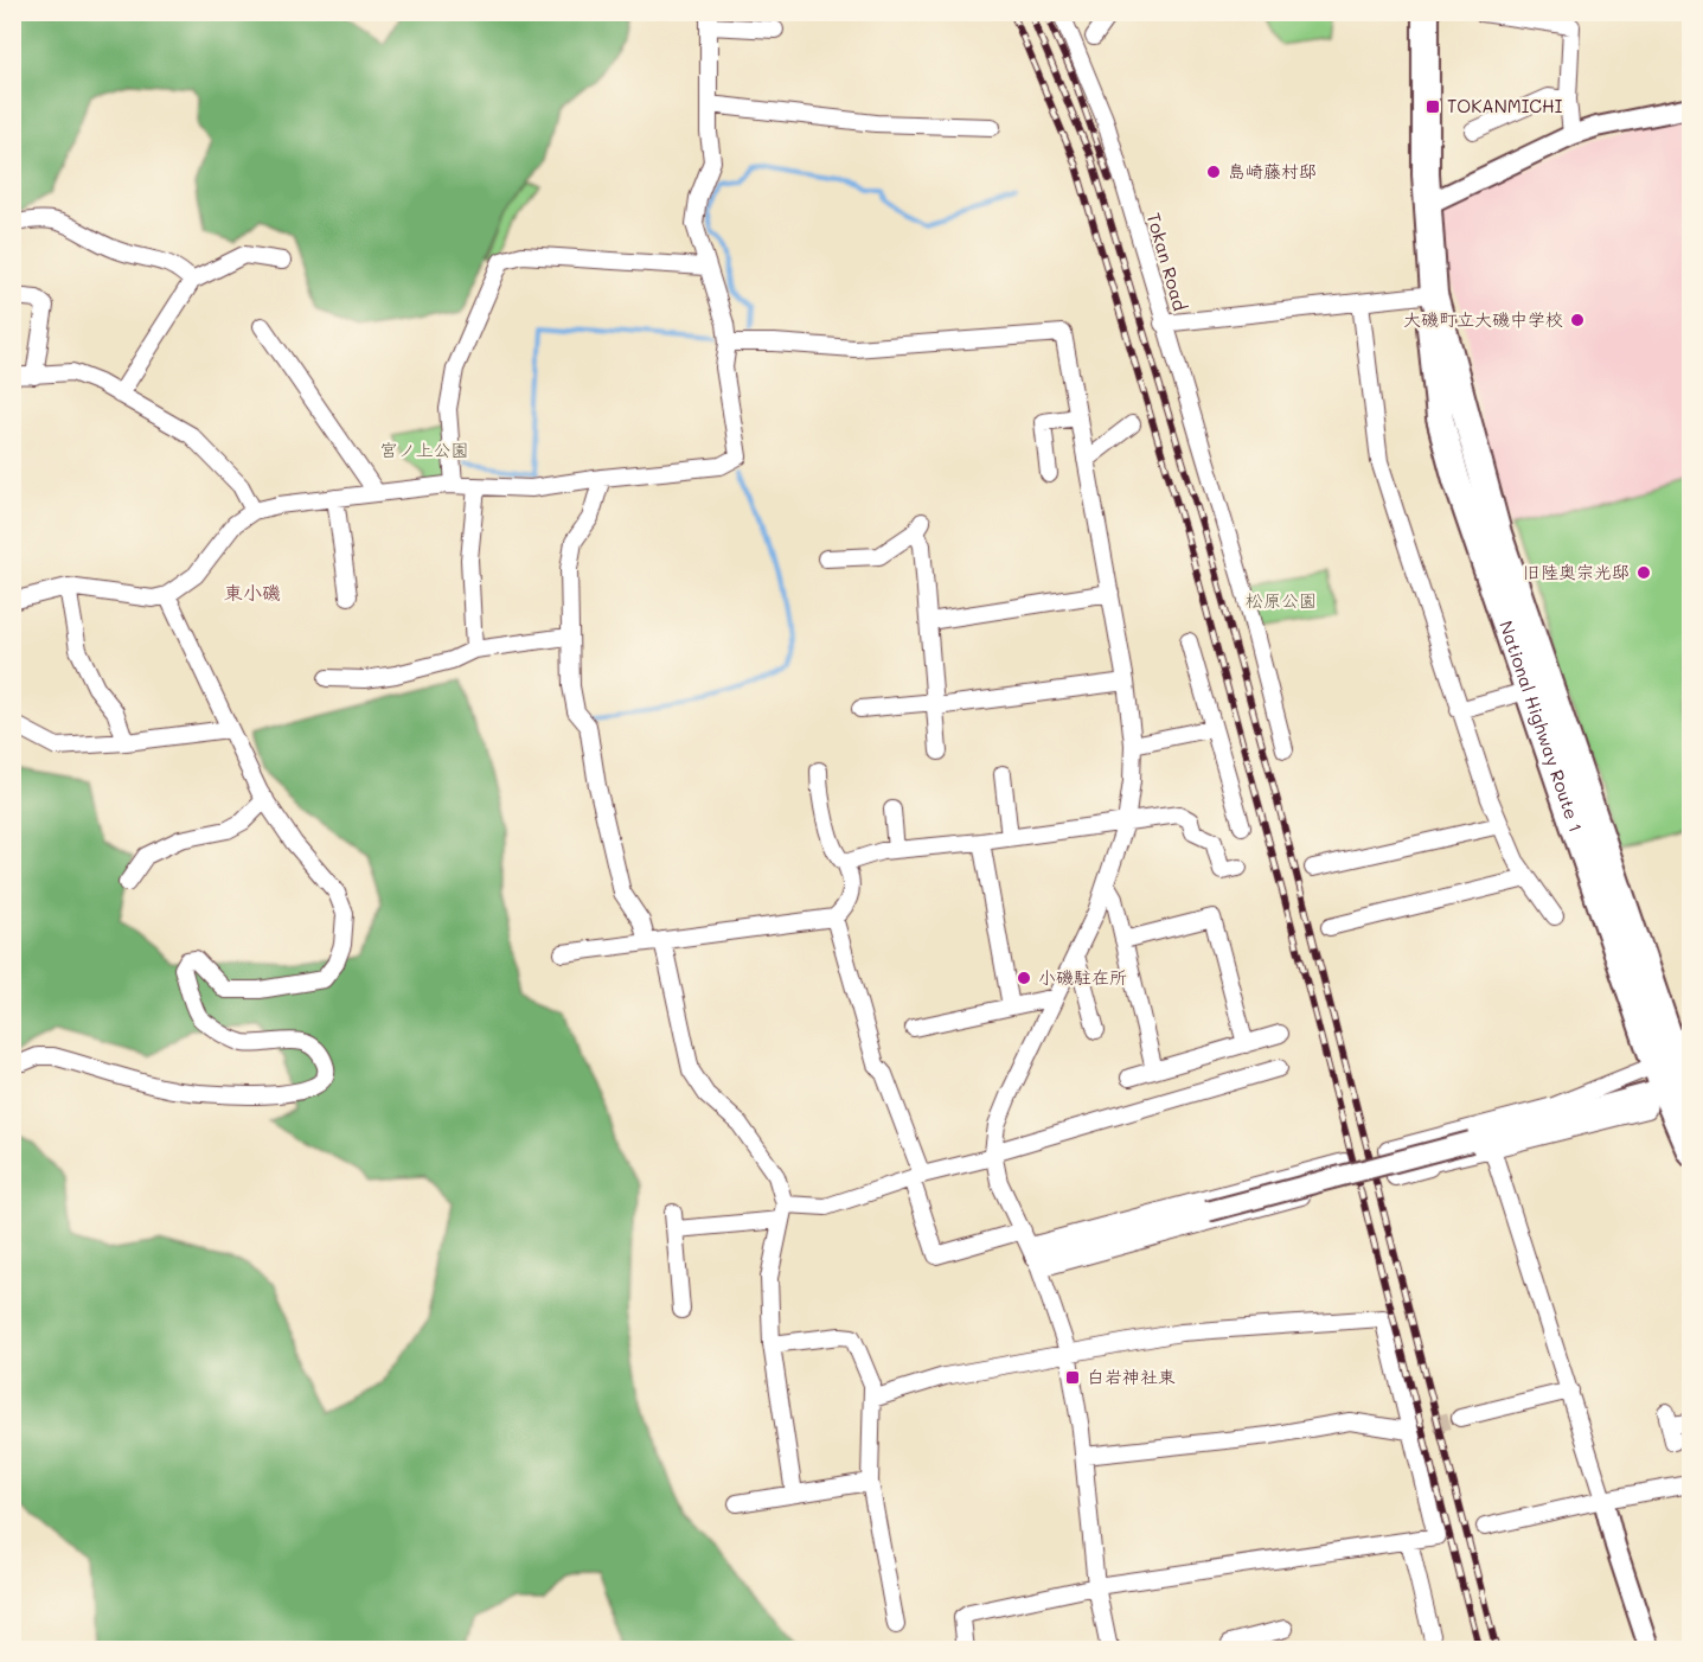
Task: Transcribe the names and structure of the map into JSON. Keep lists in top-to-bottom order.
{
  "streets": {
    "highway": ["National Highway Route 1"],
    "street": ["Tokan Road"]
  },
  "crossings": [
    ["Tokan Road", "National Highway Route 1"]
  ],
  "districts": ["東小磯"],
  "parks": ["宮ノ上公園", "松原公園"],
  "places": {
    "transit": ["TOKANMICHI", "白岩神社東"],
    "other": [
      "島崎藤村邸",
      "大磯町立大磯中学校",
      "旧陸奥宗光邸",
      "小磯駐在所"
    ]
  }
}
